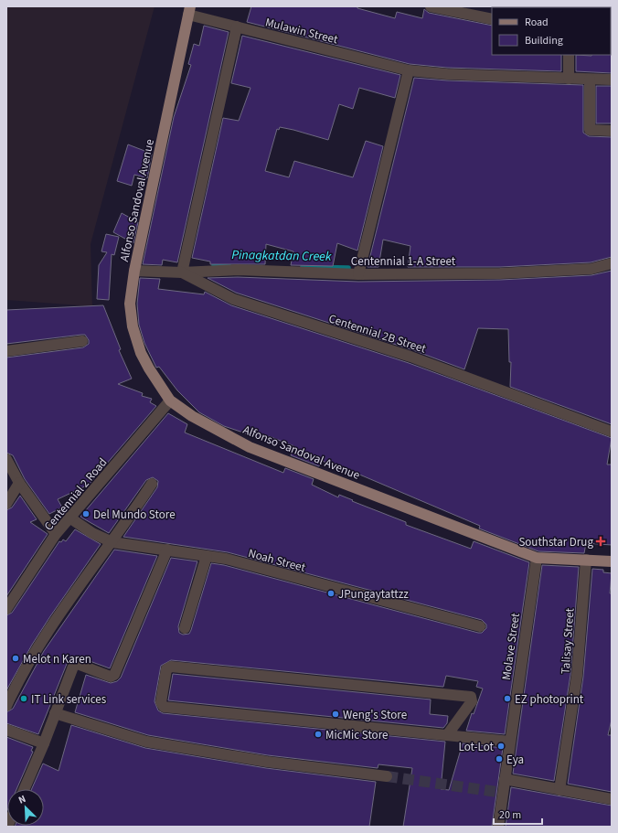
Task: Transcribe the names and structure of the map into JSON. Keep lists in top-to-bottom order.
{
  "streets": {
    "main road": ["Alfonso Sandoval Avenue"],
    "street": [
      "Mulawin Street",
      "Centennial 1-A Street",
      "Centennial 2B Street",
      "Centennial 2 Road",
      "Noah Street",
      "Talisay Street",
      "Molave Street"
    ]
  },
  "crossings": [
    ["Mulawin Street", "Alfonso Sandoval Avenue"],
    ["Alfonso Sandoval Avenue", "Centennial 2B Street"],
    ["Alfonso Sandoval Avenue", "Centennial 2 Road"],
    ["Alfonso Sandoval Avenue", "Talisay Street"],
    ["Alfonso Sandoval Avenue", "Molave Street"],
    ["Centennial 1-A Street", "Centennial 2B Street"],
    ["Centennial 2 Road", "Noah Street"]
  ],
  "water": ["Pinagkatdan Creek"],
  "places": {
    "other": [
      "Del Mundo Store",
      "JPungaytattzz",
      "Melot n Karen",
      "IT Link services",
      "EZ photoprint",
      "Weng's Store",
      "MicMic Store",
      "Lot-Lot",
      "Eya"
    ],
    "health": ["Southstar Drug"]
  },
  "legend": ["Road", "Building"],
  "scale_bar": "20 m",
  "north": "top left"
}
